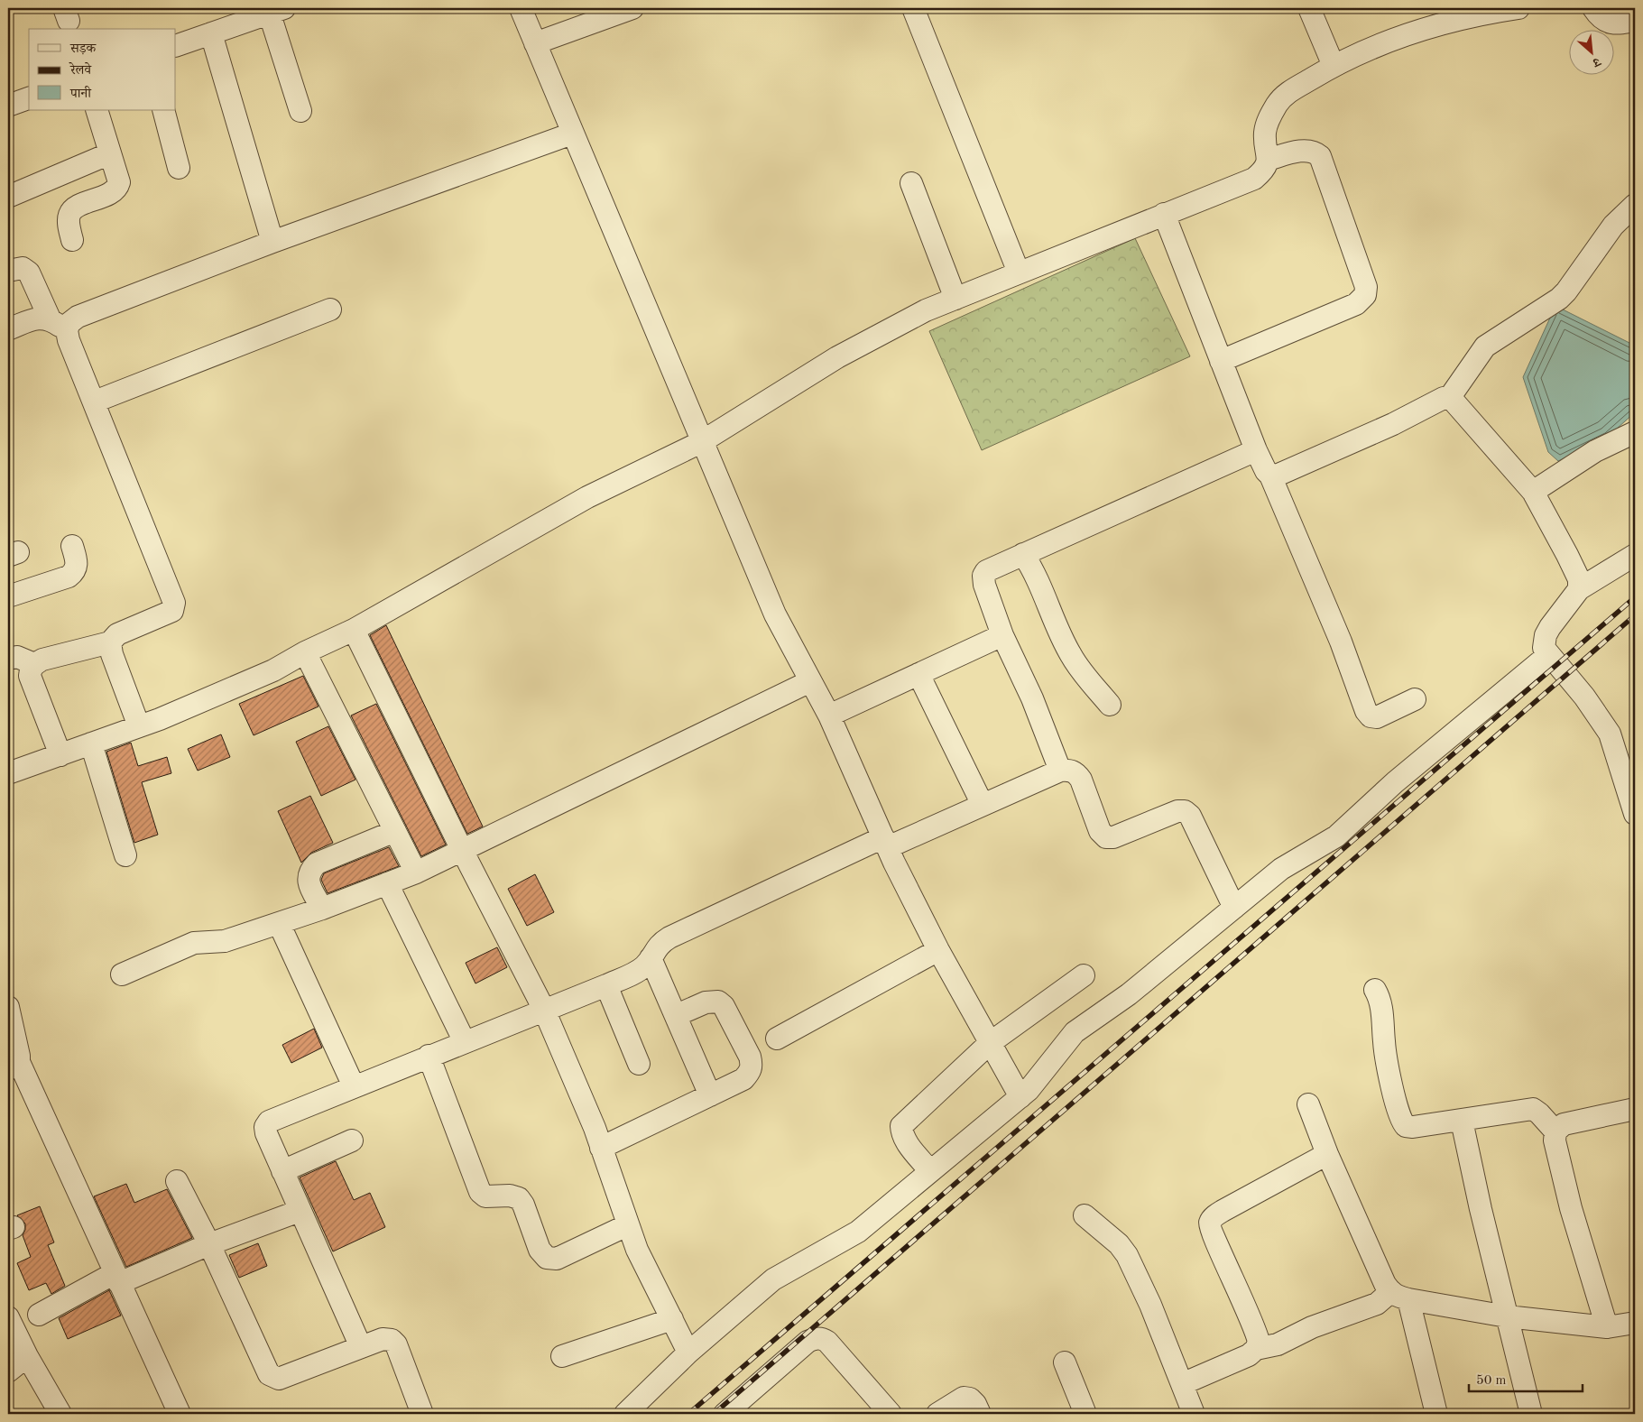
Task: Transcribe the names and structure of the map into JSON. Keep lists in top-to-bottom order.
{
  "legend": ["सड़क", "रेलवे", "पानी"],
  "scale_bar": "50 m",
  "north": "bottom right"
}
